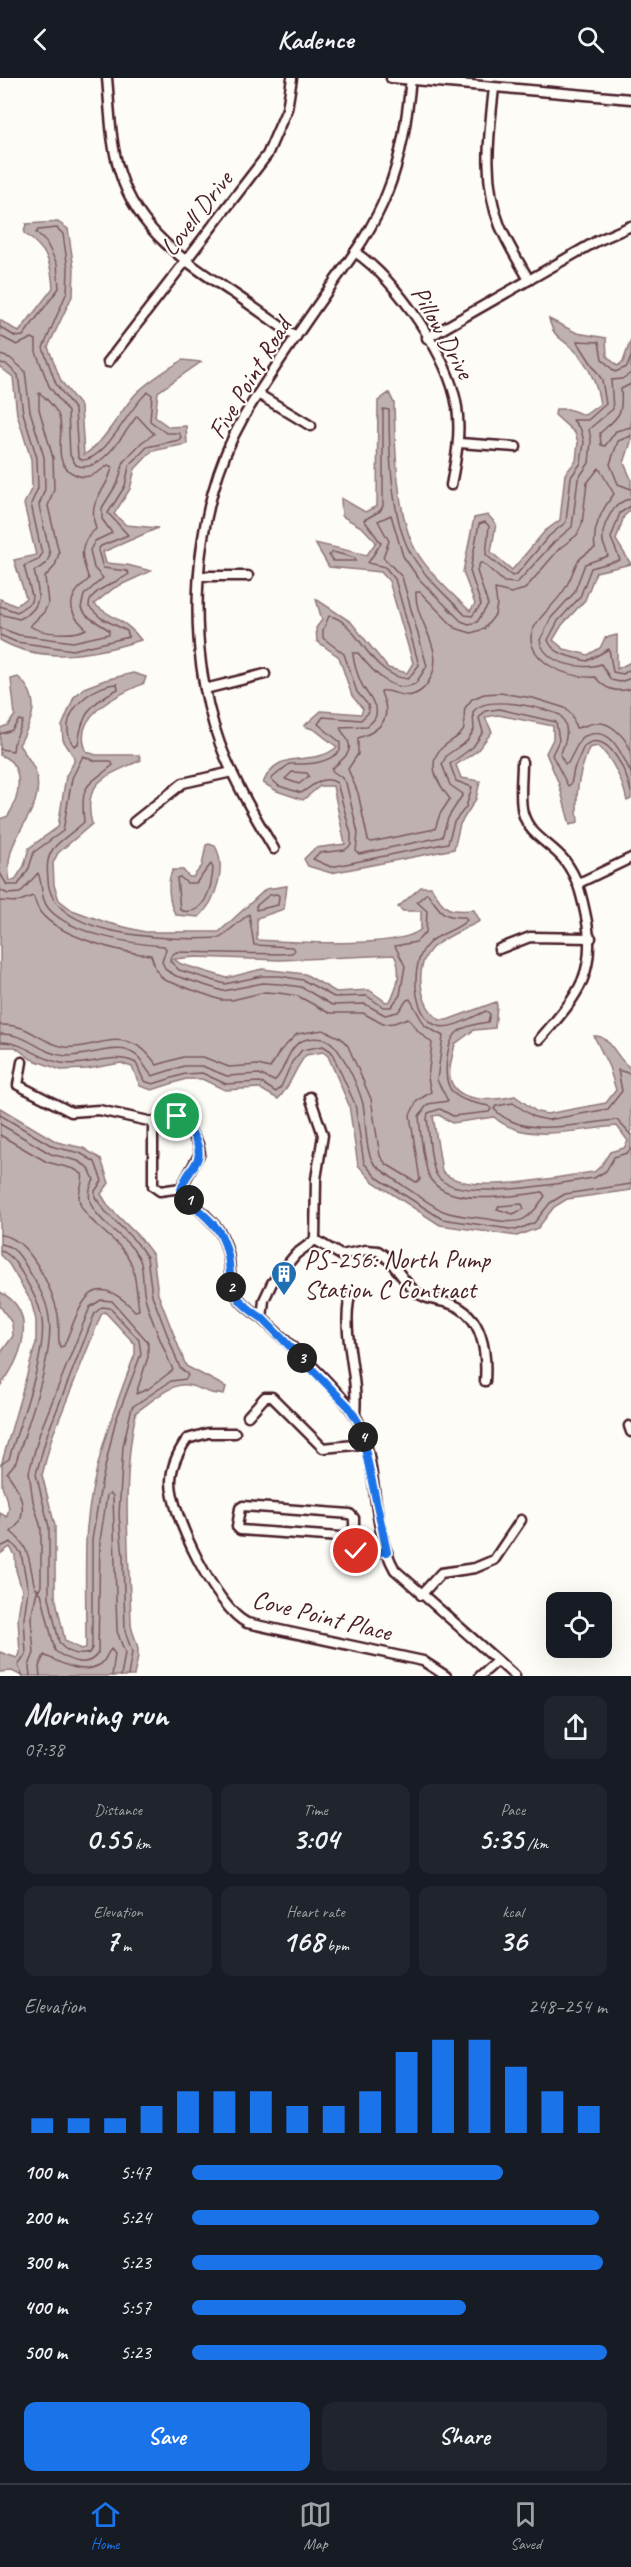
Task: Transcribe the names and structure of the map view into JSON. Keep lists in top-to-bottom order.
{
  "streets": {
    "street": [
      "Lovell Drive",
      "Pillow Drive",
      "Five Point Road",
      "Cove Point Place"
    ]
  },
  "crossings": [
    ["Pillow Drive", "Five Point Road"]
  ],
  "places": {
    "building": ["PS-256: North Pump Station C Contract"]
  },
  "page": {
    "header": "Kadence",
    "pins": [
      "1",
      "2",
      "3",
      "4"
    ],
    "heading": ["Morning run", "07:38"],
    "stats": [
      ["Distance", "0.55 km"],
      ["Time", "3:04"],
      ["Pace", "5:35 /km"],
      ["Elevation", "7 m"],
      ["Heart rate", "168 bpm"],
      ["kcal", "36"]
    ],
    "chart": ["Elevation", "248–254 m"],
    "list": [
      {
        "name": "100 m",
        "note": "5:47"
      },
      {
        "name": "200 m",
        "note": "5:24"
      },
      {
        "name": "300 m",
        "note": "5:23"
      },
      {
        "name": "400 m",
        "note": "5:57"
      },
      {
        "name": "500 m",
        "note": "5:23"
      }
    ],
    "buttons": ["Save", "Share"],
    "tabs": ["Home", "Map", "Saved"]
  }
}
